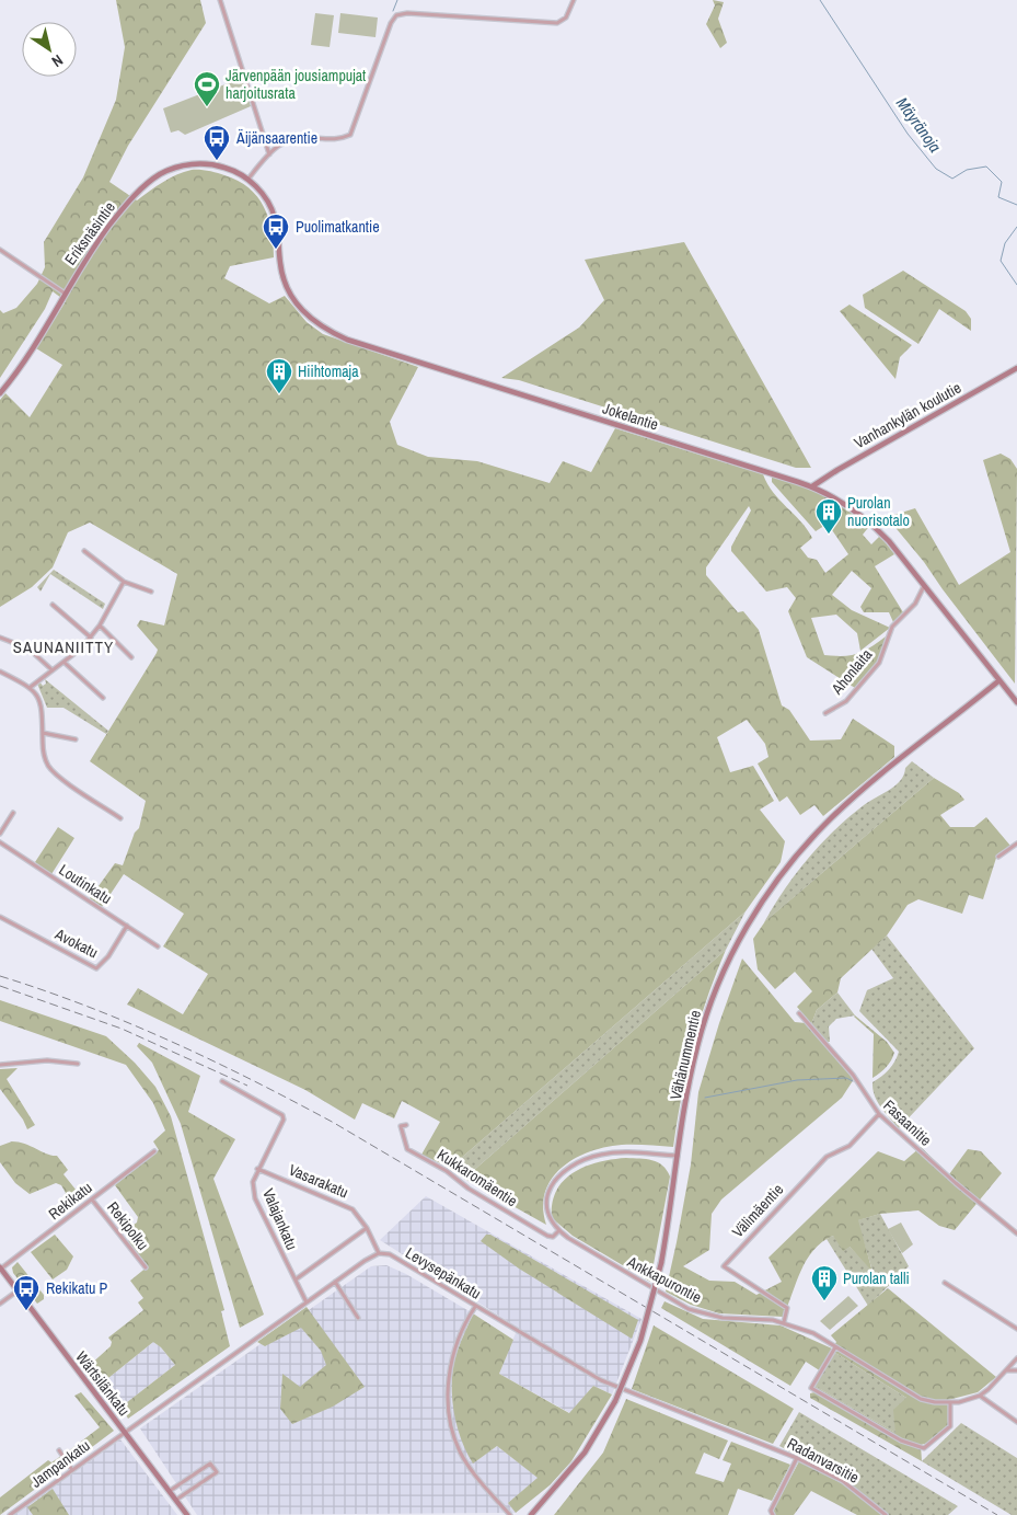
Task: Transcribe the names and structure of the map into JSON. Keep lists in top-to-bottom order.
{
  "streets": {
    "street": [
      "Eriksnäsintie",
      "Vanhankylän koulutie",
      "Jokelantie",
      "Ahonlaita",
      "Loutinkatu",
      "Avokatu",
      "Vähänummentie",
      "Fasaanitie",
      "Kukkaromäentie",
      "Vasarakatu",
      "Rekikatu",
      "Välimäentie",
      "Valajankatu",
      "Rekipolku",
      "Levysepänkatu",
      "Ankkapurontie",
      "Wärtsilänkatu",
      "Radanvarsitie",
      "Jampankatu"
    ]
  },
  "crossings": [
    ["Eriksnäsintie", "Jokelantie"],
    ["Vanhankylän koulutie", "Jokelantie"],
    ["Jokelantie", "Ahonlaita"],
    ["Jokelantie", "Vähänummentie"],
    ["Loutinkatu", "Avokatu"],
    ["Fasaanitie", "Välimäentie"],
    ["Kukkaromäentie", "Ankkapurontie"],
    ["Vasarakatu", "Valajankatu"],
    ["Vasarakatu", "Levysepänkatu"],
    ["Rekikatu", "Rekipolku"],
    ["Rekikatu", "Wärtsilänkatu"],
    ["Välimäentie", "Ankkapurontie"],
    ["Levysepänkatu", "Radanvarsitie"],
    ["Wärtsilänkatu", "Jampankatu"]
  ],
  "districts": ["SAUNANIITTY"],
  "water": ["Mäyränoja"],
  "places": {
    "sports": ["Järvenpään jousiampujat harjoitusrata"],
    "bus stop": ["Äijänsaarentie", "Puolimatkantie", "Rekikatu P"],
    "building": ["Hiihtomaja", "Purolan nuorisotalo", "Purolan talli"]
  },
  "north": "bottom right"
}
